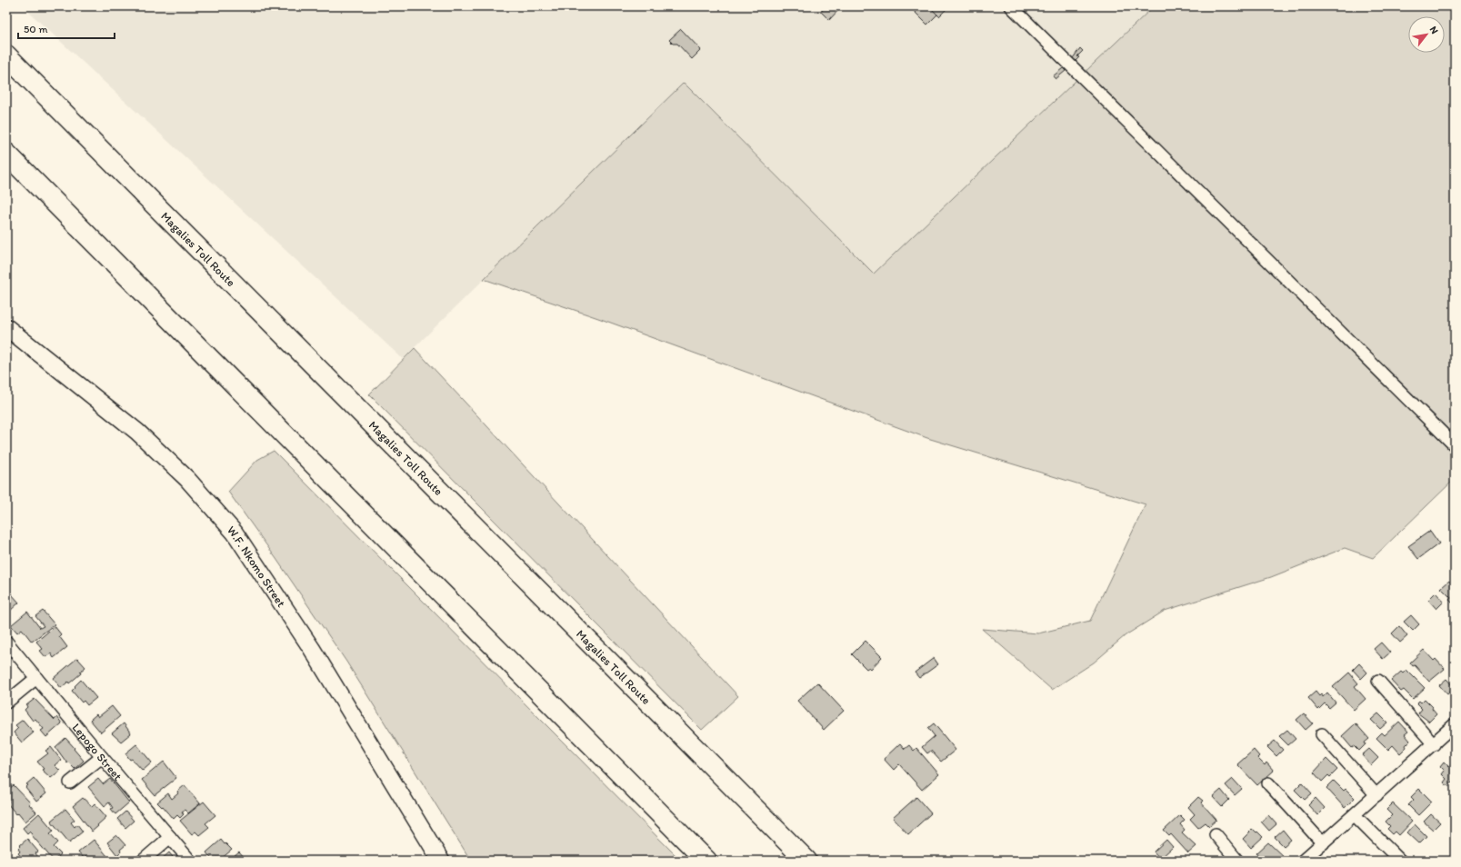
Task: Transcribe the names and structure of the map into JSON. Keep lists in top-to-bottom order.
{
  "streets": {
    "highway": ["Magalies Toll Route"],
    "main road": ["W.F. Nkomo Street"],
    "street": ["Lepogo Street"]
  },
  "scale_bar": "50 m",
  "north": "top right"
}
